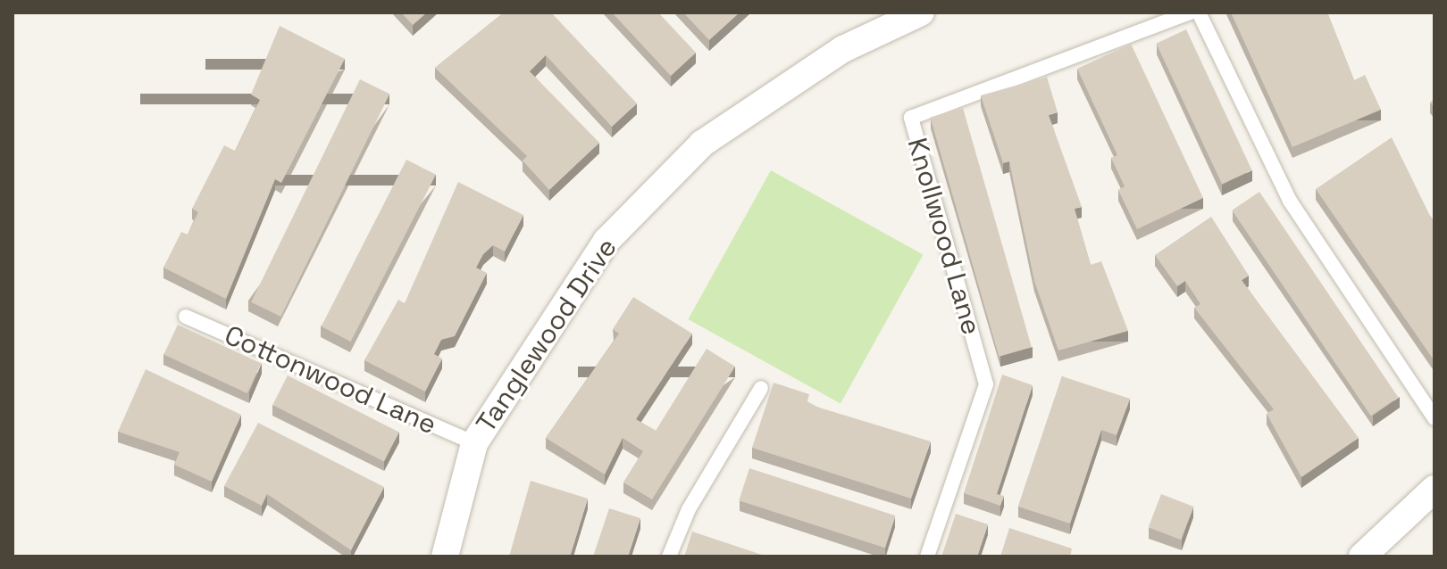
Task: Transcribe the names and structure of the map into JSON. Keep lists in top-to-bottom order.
{
  "streets": {
    "street": ["Tanglewood Drive"],
    "lane": ["Knollwood Lane", "Cottonwood Lane"]
  },
  "crossings": [
    ["Tanglewood Drive", "Cottonwood Lane"]
  ]
}
